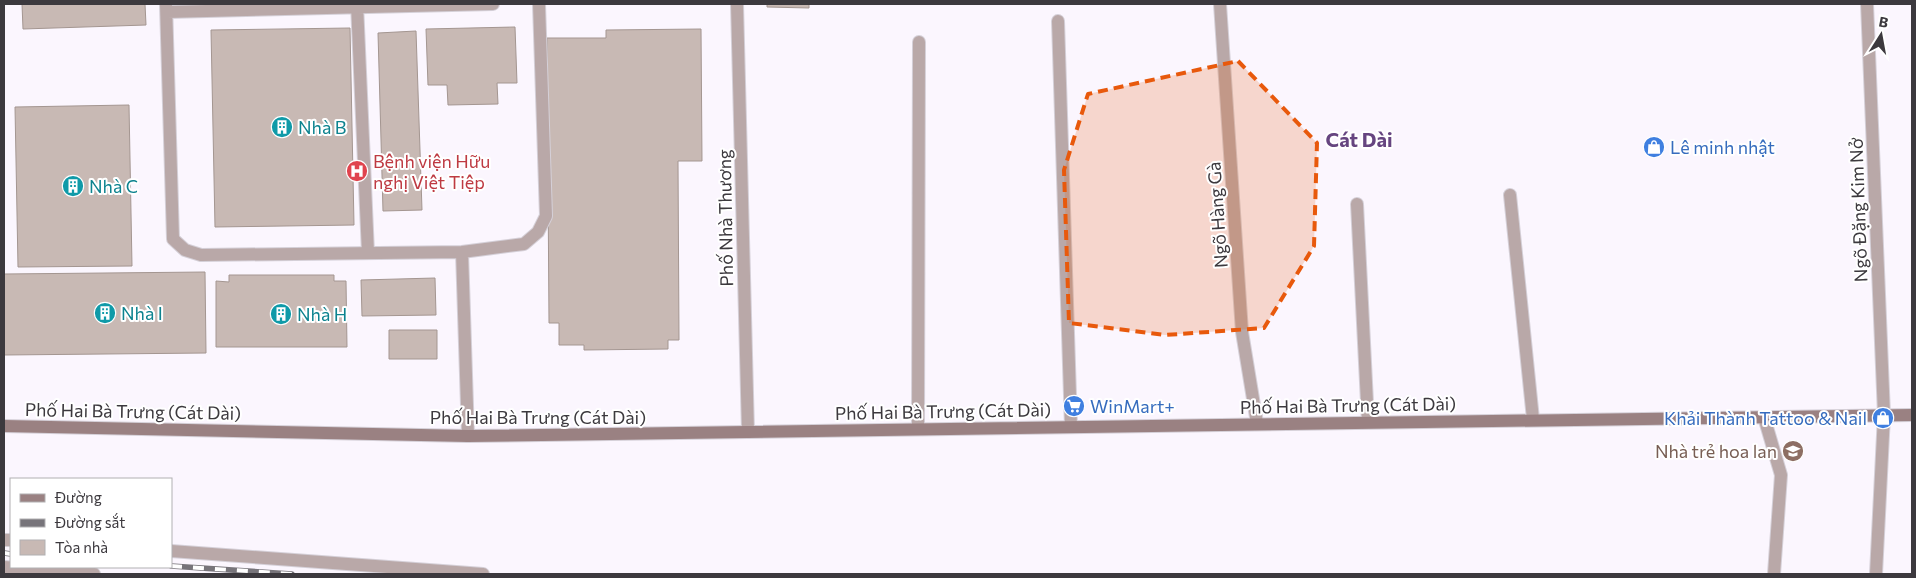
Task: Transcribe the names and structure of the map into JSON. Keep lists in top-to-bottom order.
{
  "streets": {
    "main road": ["Phố Hai Bà Trưng (Cát Dài)"],
    "street": ["Ngõ Đặng Kim Nở", "Ngõ Hàng Gà", "Phố Nhà Thương"]
  },
  "crossings": [
    ["Ngõ Đặng Kim Nở", "Phố Hai Bà Trưng (Cát Dài)"],
    ["Ngõ Hàng Gà", "Phố Hai Bà Trưng (Cát Dài)"],
    ["Phố Nhà Thương", "Phố Hai Bà Trưng (Cát Dài)"]
  ],
  "districts": ["Cát Dài"],
  "places": {
    "building": [
      "Nhà B",
      "Nhà C",
      "Nhà I",
      "Nhà H"
    ],
    "shop": ["Lê minh nhật", "Khải Thành Tattoo & Nail"],
    "hospital": ["Bệnh viện Hữu nghị Việt Tiệp"],
    "supermarket": ["WinMart+"],
    "school or university": ["Nhà trẻ hoa lan"]
  },
  "legend": ["Đường", "Đường sắt", "Tòa nhà"],
  "north": "top"
}
